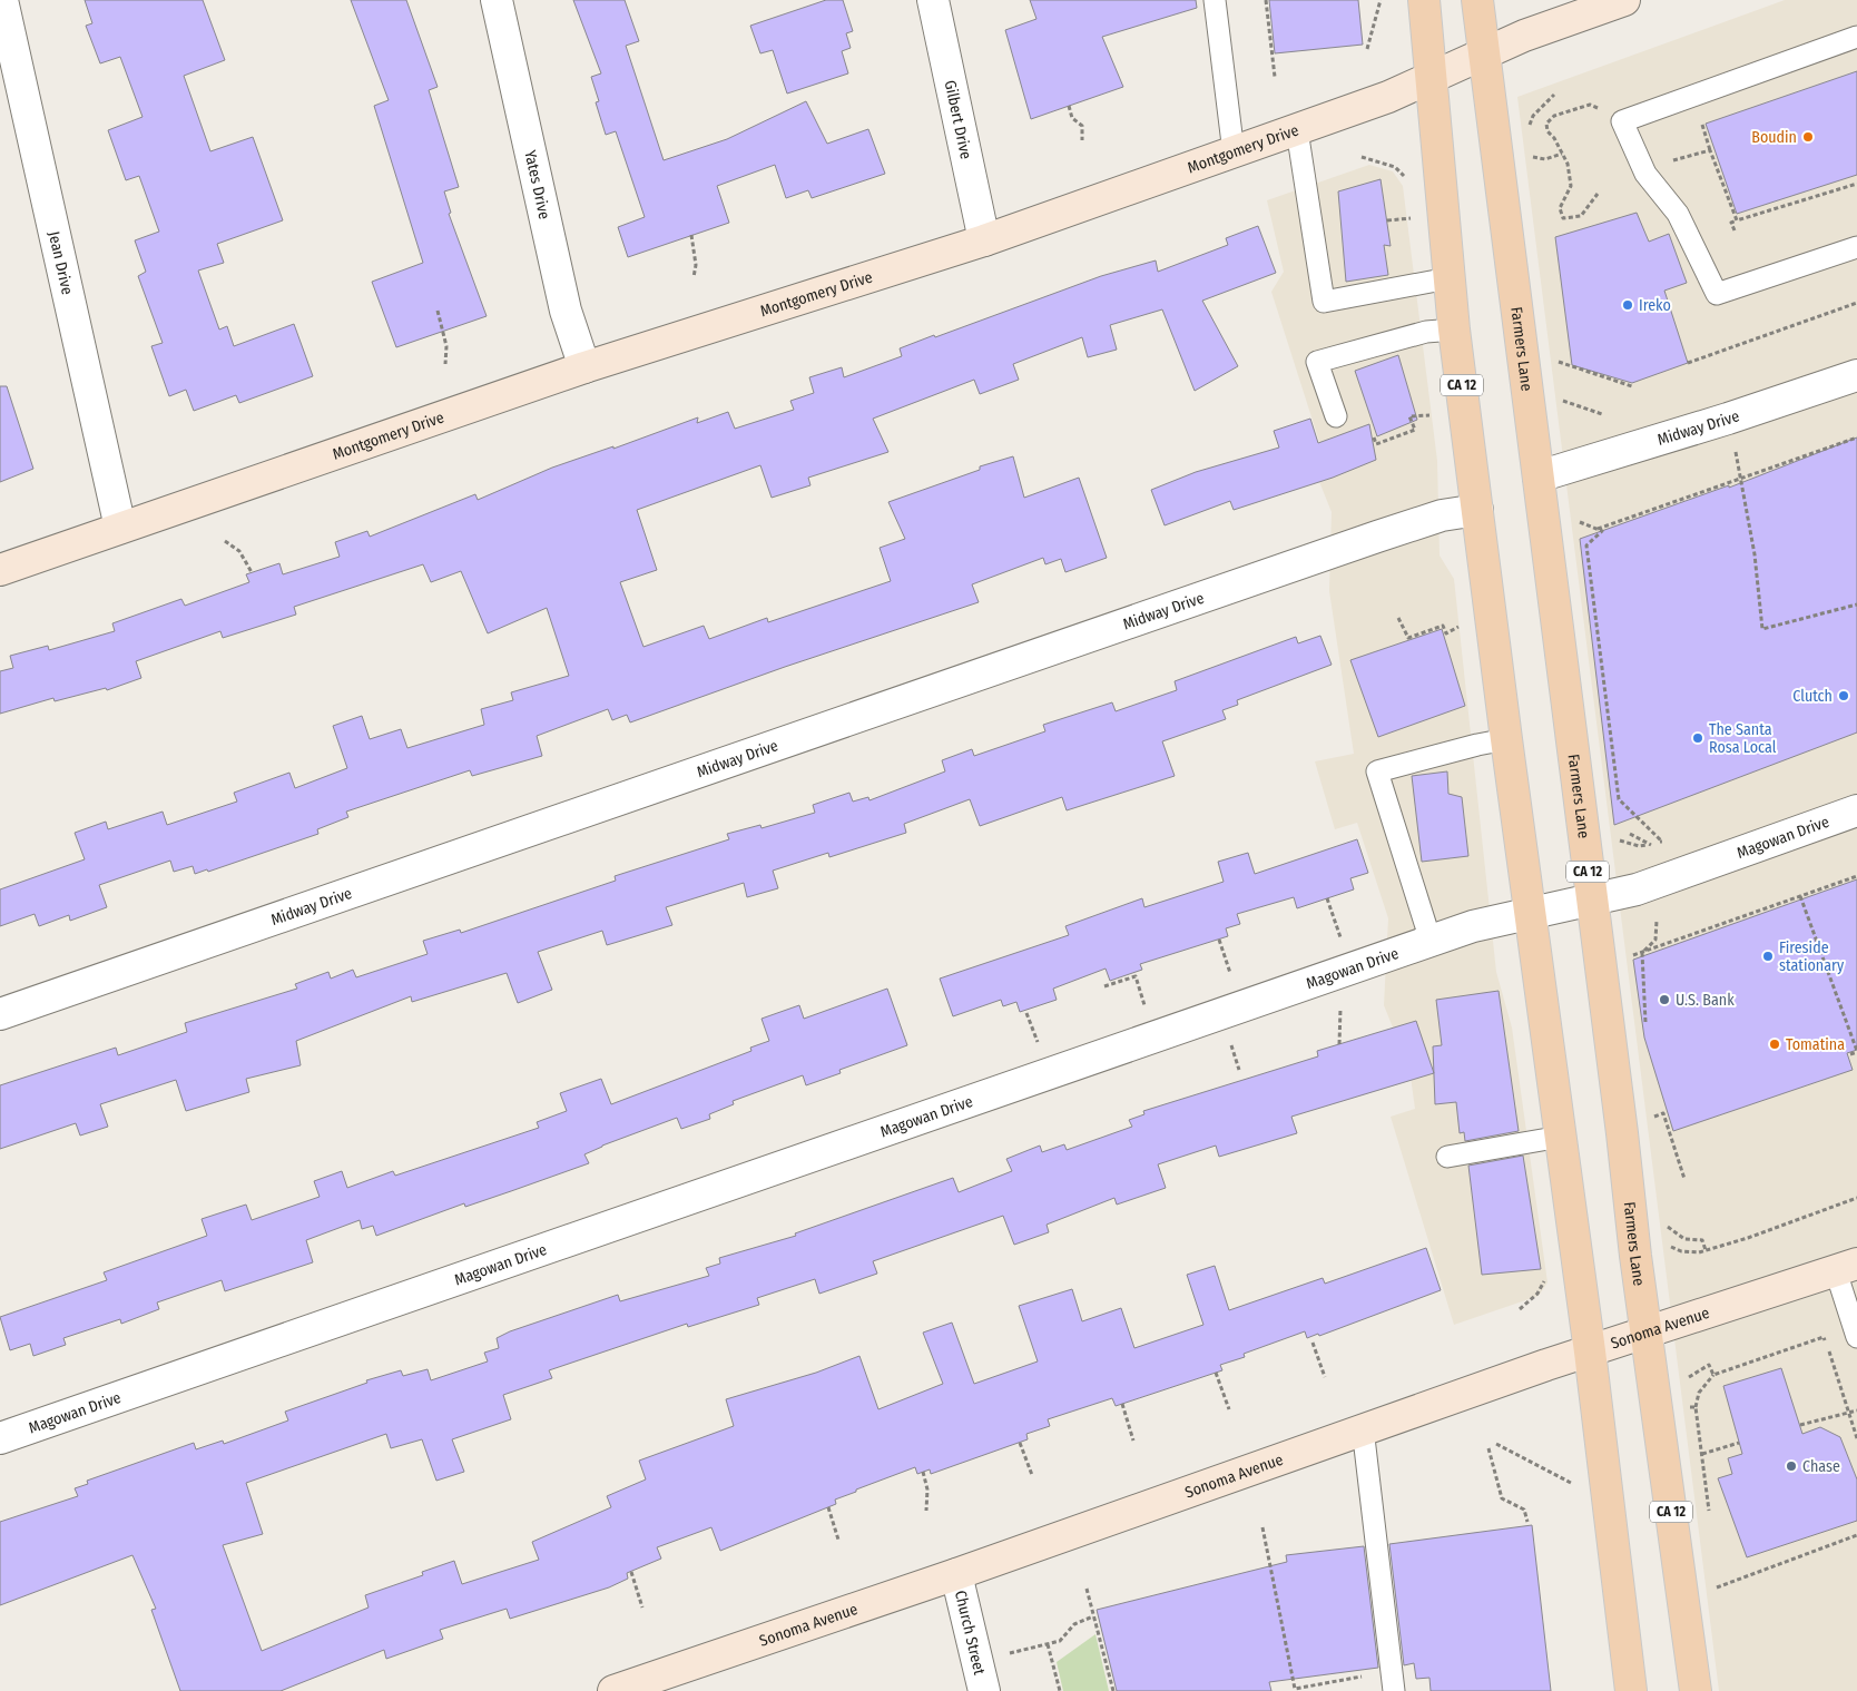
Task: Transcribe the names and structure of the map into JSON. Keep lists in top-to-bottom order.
{
  "streets": {
    "main road": [
      "Montgomery Drive",
      "Farmers Lane",
      "CA 12",
      "Sonoma Avenue"
    ],
    "street": [
      "Gilbert Drive",
      "Yates Drive",
      "Jean Drive",
      "Midway Drive",
      "Magowan Drive",
      "Church Street"
    ]
  },
  "crossings": [
    ["Gilbert Drive", "Montgomery Drive"],
    ["Montgomery Drive", "Yates Drive"],
    ["Montgomery Drive", "Jean Drive"],
    ["Montgomery Drive", "Farmers Lane"],
    ["Montgomery Drive", "CA 12"],
    ["Farmers Lane", "Midway Drive"],
    ["Farmers Lane", "Magowan Drive"],
    ["Farmers Lane", "Sonoma Avenue"],
    ["CA 12", "Midway Drive"],
    ["CA 12", "Magowan Drive"],
    ["CA 12", "Sonoma Avenue"],
    ["Sonoma Avenue", "Church Street"]
  ],
  "places": [
    "Boudin",
    "Ireko",
    "Clutch",
    "The Santa Rosa Local",
    "Fireside stationary",
    "U.S. Bank",
    "Tomatina",
    "Chase"
  ]
}
